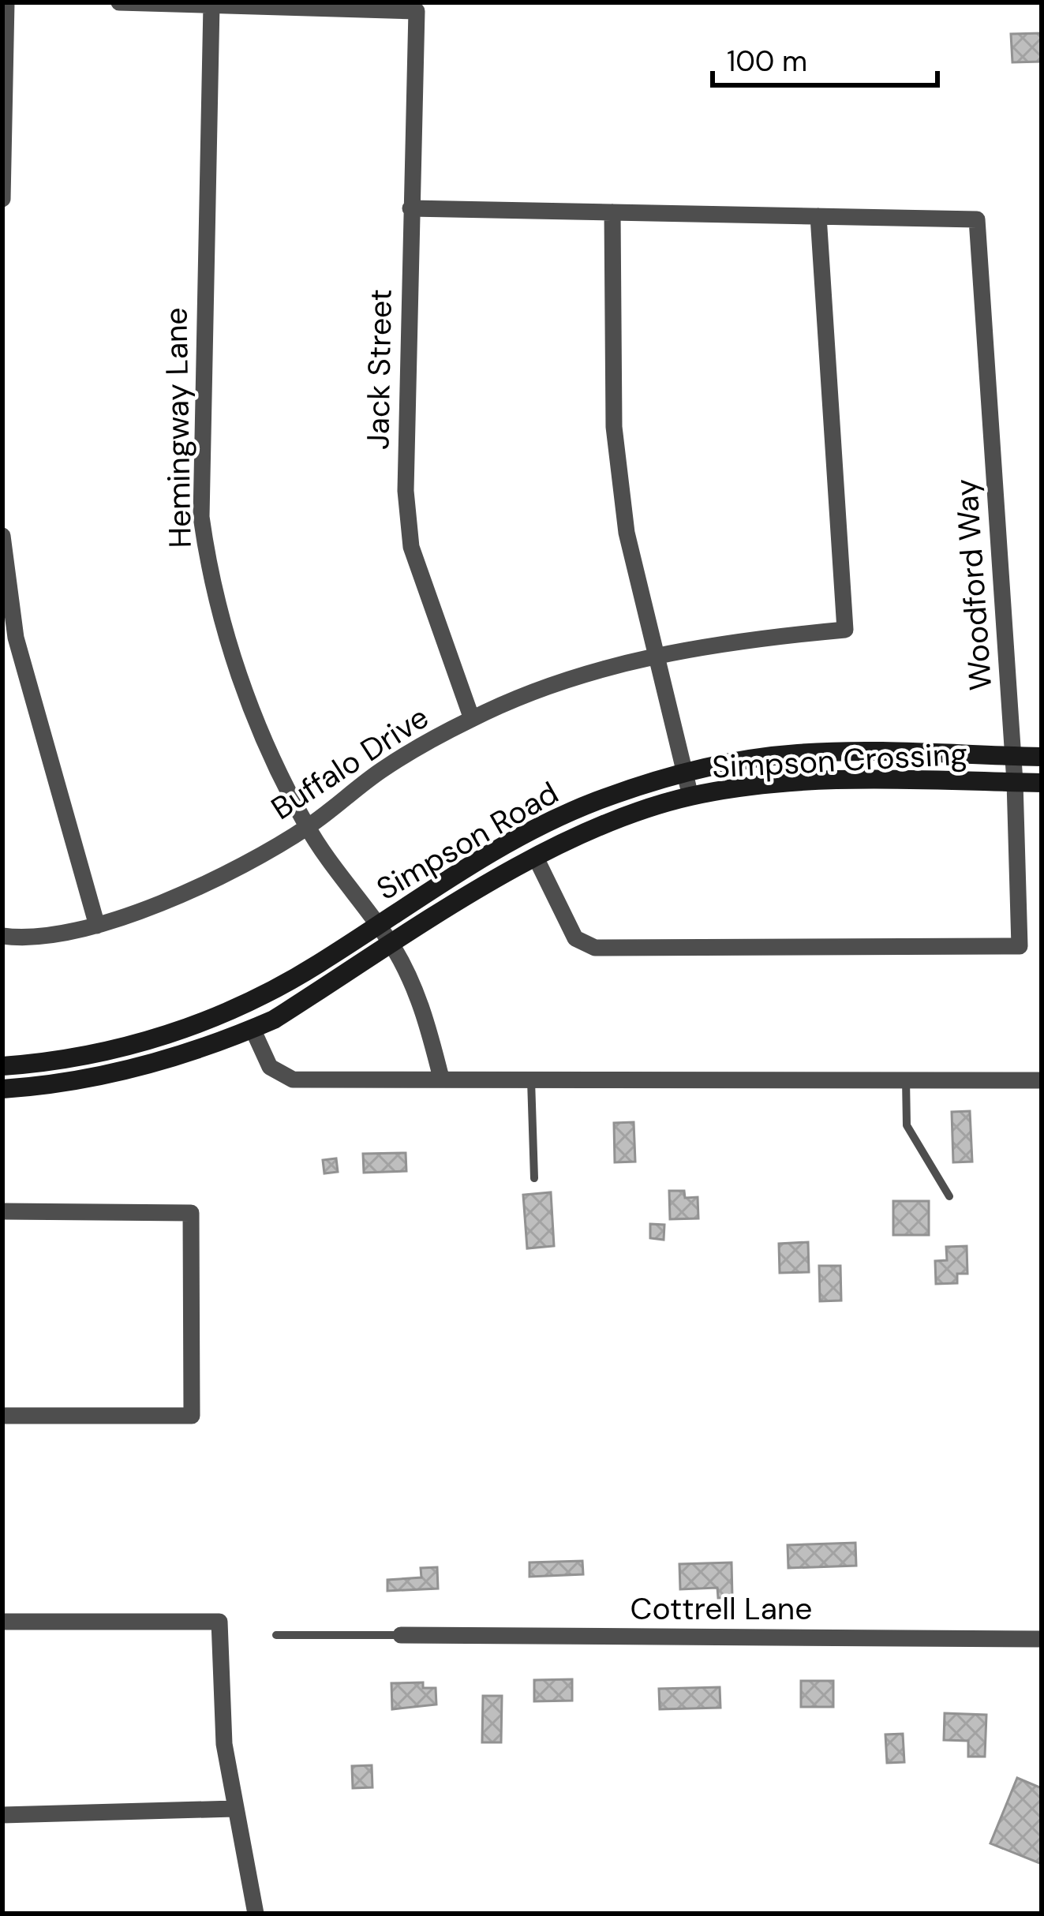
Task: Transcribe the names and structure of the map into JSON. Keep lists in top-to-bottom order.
{
  "streets": {
    "street": [
      "Jack Street",
      "Hemingway Lane",
      "Woodford Way",
      "Simpson Crossing",
      "Buffalo Drive",
      "Simpson Road",
      "Cottrell Lane"
    ]
  },
  "crossings": [
    ["Jack Street", "Hemingway Lane"],
    ["Jack Street", "Buffalo Drive"],
    ["Hemingway Lane", "Simpson Crossing"],
    ["Hemingway Lane", "Buffalo Drive"],
    ["Hemingway Lane", "Simpson Road"],
    ["Woodford Way", "Simpson Crossing"],
    ["Woodford Way", "Buffalo Drive"],
    ["Woodford Way", "Simpson Road"],
    ["Simpson Crossing", "Simpson Road"]
  ],
  "scale_bar": "100 m"
}
